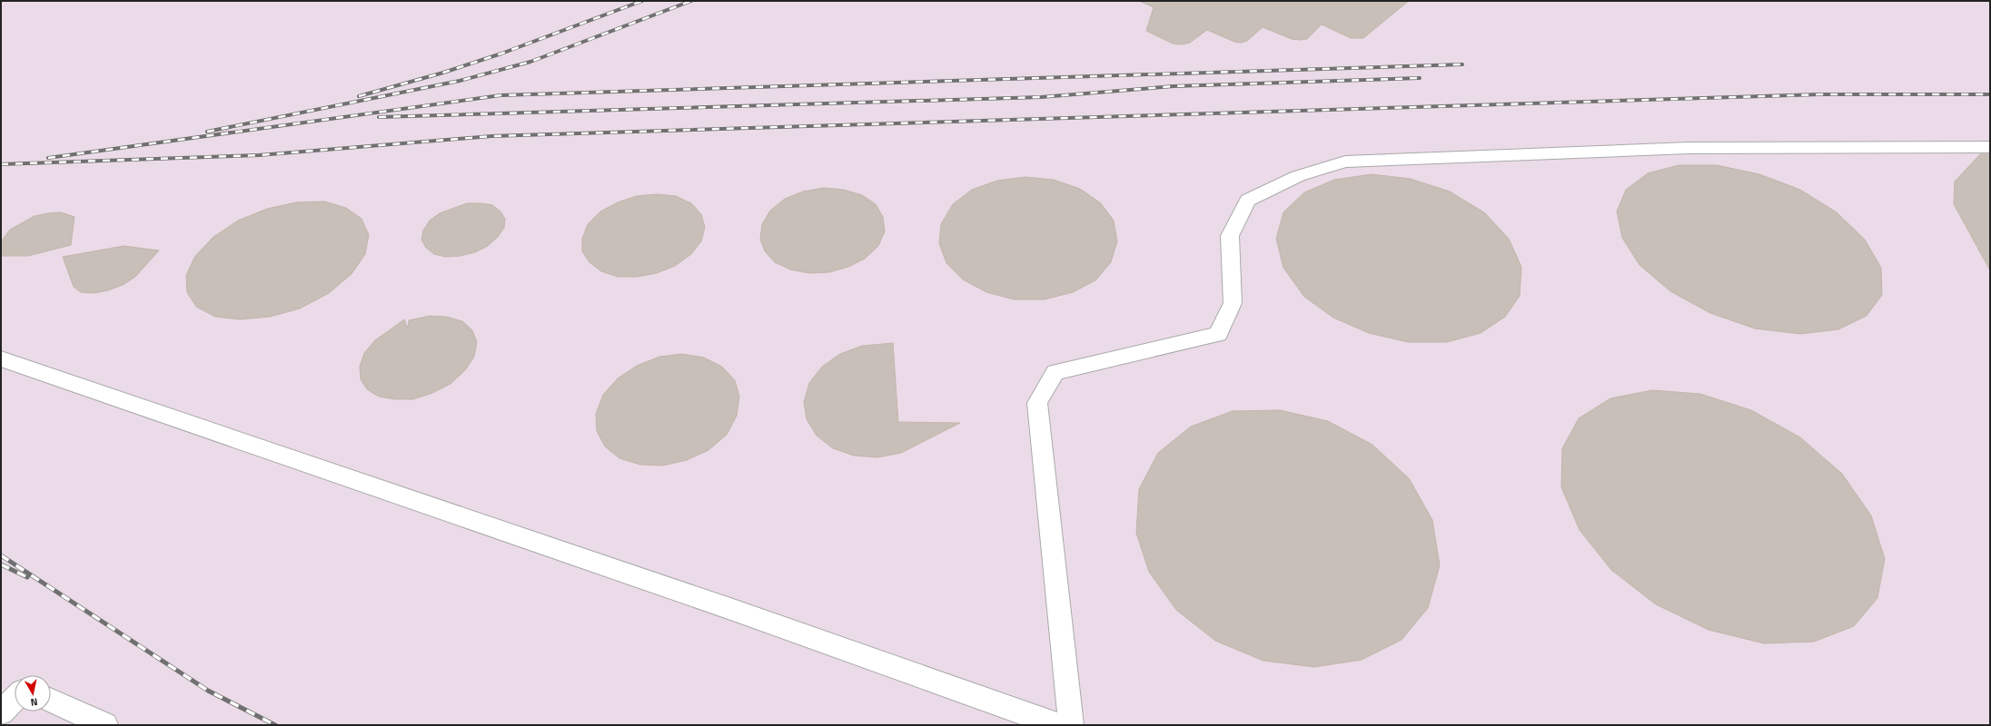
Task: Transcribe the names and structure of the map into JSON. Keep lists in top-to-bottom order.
{
  "north": "bottom"
}
